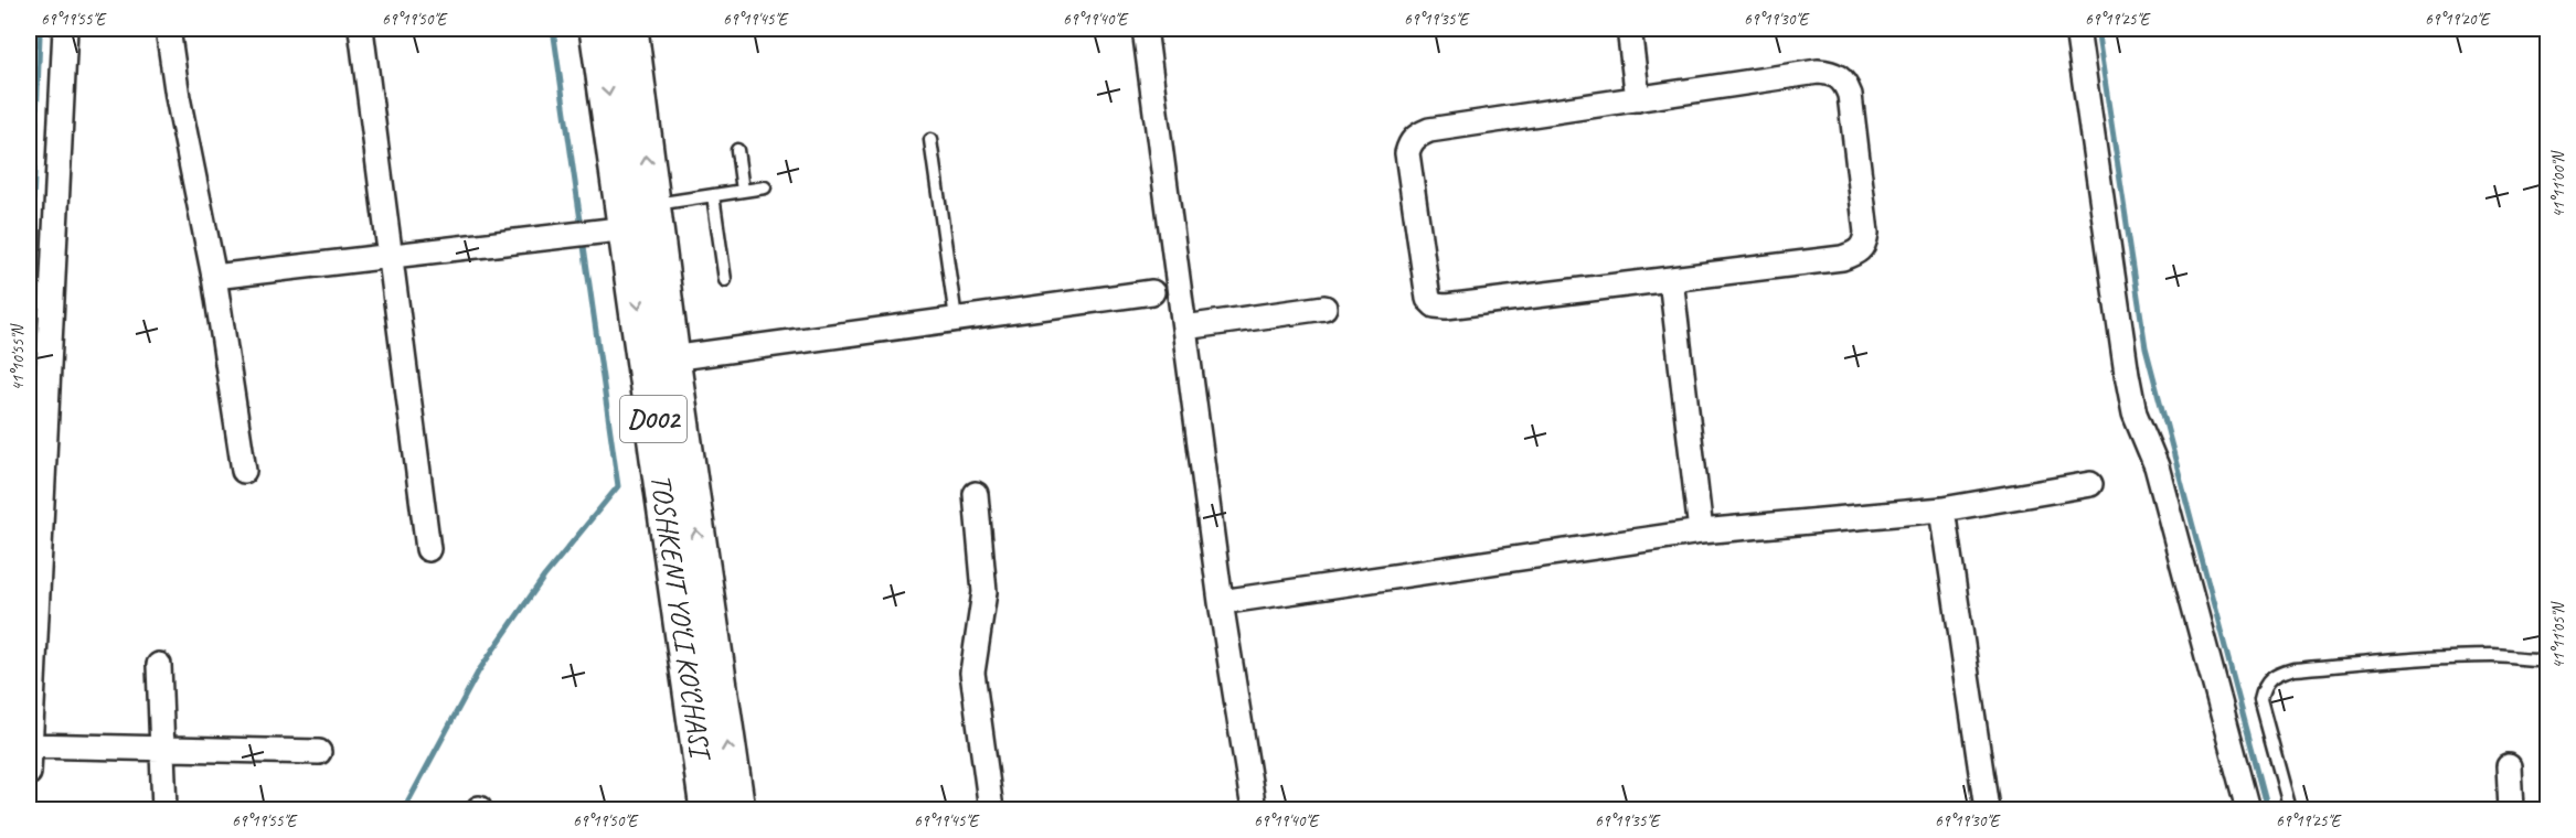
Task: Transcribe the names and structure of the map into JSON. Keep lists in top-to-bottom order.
{
  "streets": {
    "highway": ["D002", "TOSHKENT YO‘LI KO‘CHASI"]
  },
  "coordinates": [
    "69°19'55\"E",
    "69°19'50\"E",
    "69°19'45\"E",
    "69°19'40\"E",
    "69°19'35\"E",
    "69°19'30\"E",
    "69°19'25\"E",
    "69°19'20\"E",
    "41°11'00\"N",
    "41°10'55\"N",
    "41°11'05\"N"
  ]
}
